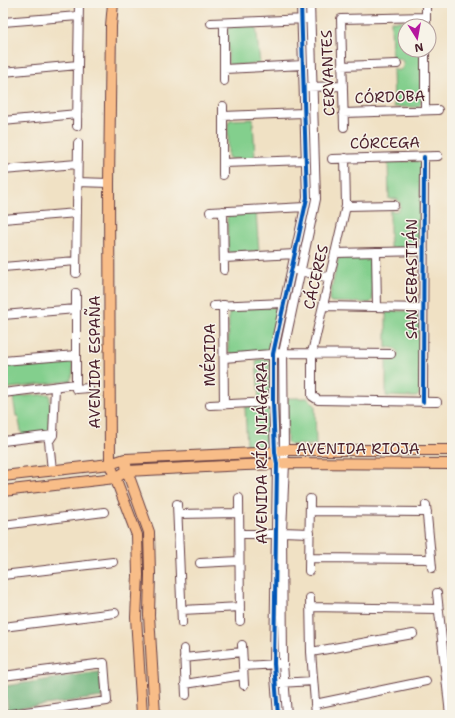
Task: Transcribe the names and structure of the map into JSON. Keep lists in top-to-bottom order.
{
  "streets": {
    "main road": ["AVENIDA ESPAÑA", "AVENIDA RIOJA"],
    "street": [
      "CERVANTES",
      "CÓRDOBA",
      "CÓRCEGA",
      "CÁCERES",
      "SAN SEBASTIÁN",
      "MÉRIDA",
      "AVENIDA RÍO NIÁGARA"
    ]
  },
  "crossings": [
    ["CERVANTES", "CÓRDOBA"],
    ["CÓRCEGA", "CÁCERES"],
    ["CÓRCEGA", "SAN SEBASTIÁN"],
    ["CÁCERES", "SAN SEBASTIÁN"],
    ["AVENIDA ESPAÑA", "AVENIDA RIOJA"],
    ["AVENIDA RIOJA", "AVENIDA RÍO NIÁGARA"]
  ],
  "north": "bottom"
}
